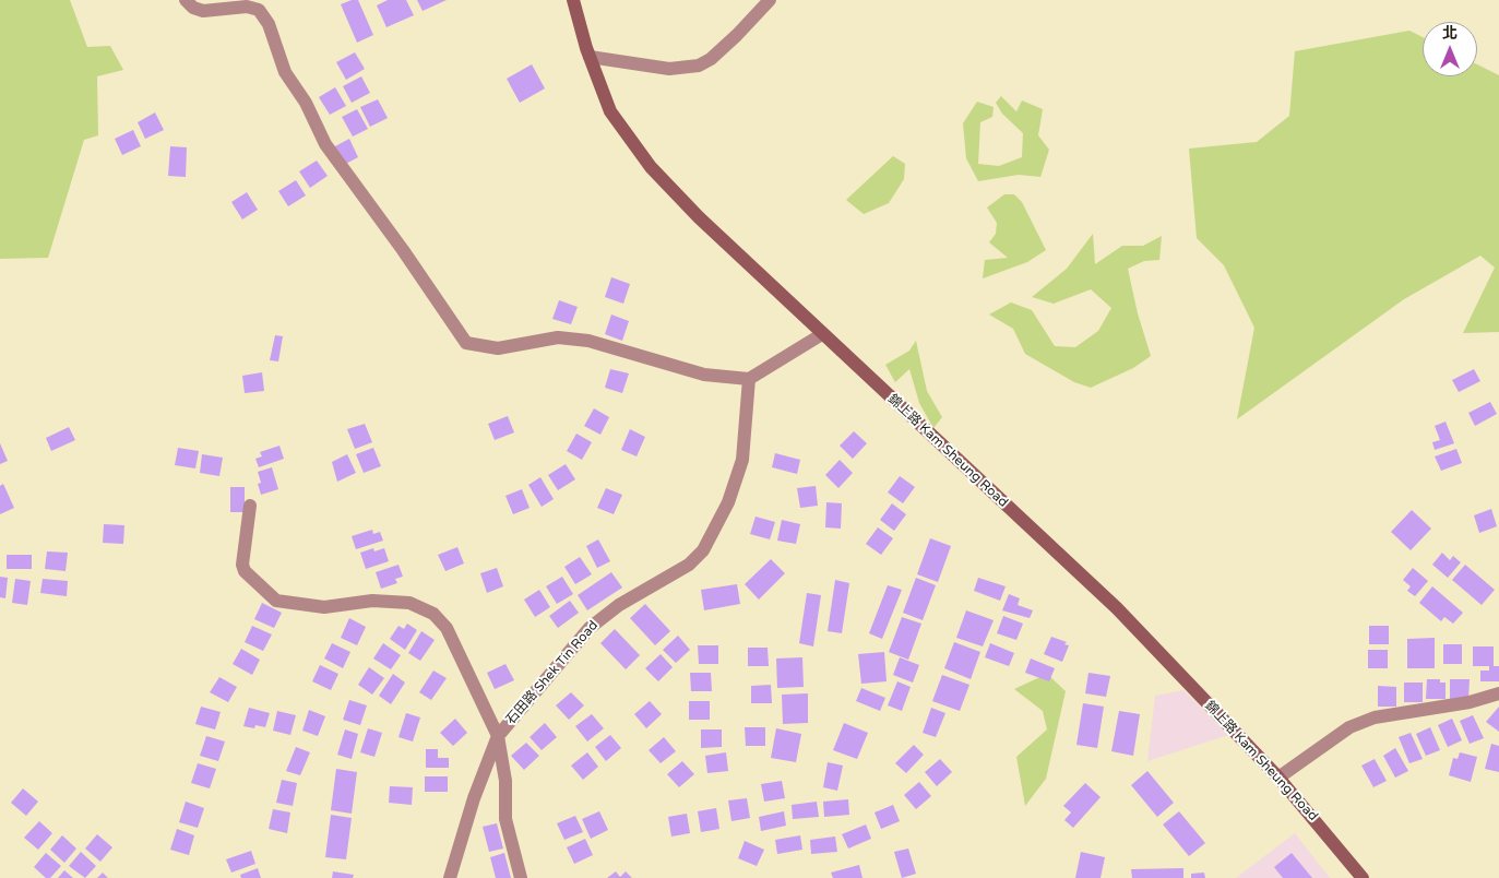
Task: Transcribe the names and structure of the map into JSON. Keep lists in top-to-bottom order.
{
  "streets": {
    "main road": ["錦上路 Kam Sheung Road"],
    "street": ["石田路 Shek Tin Road"]
  },
  "north": "top"
}
